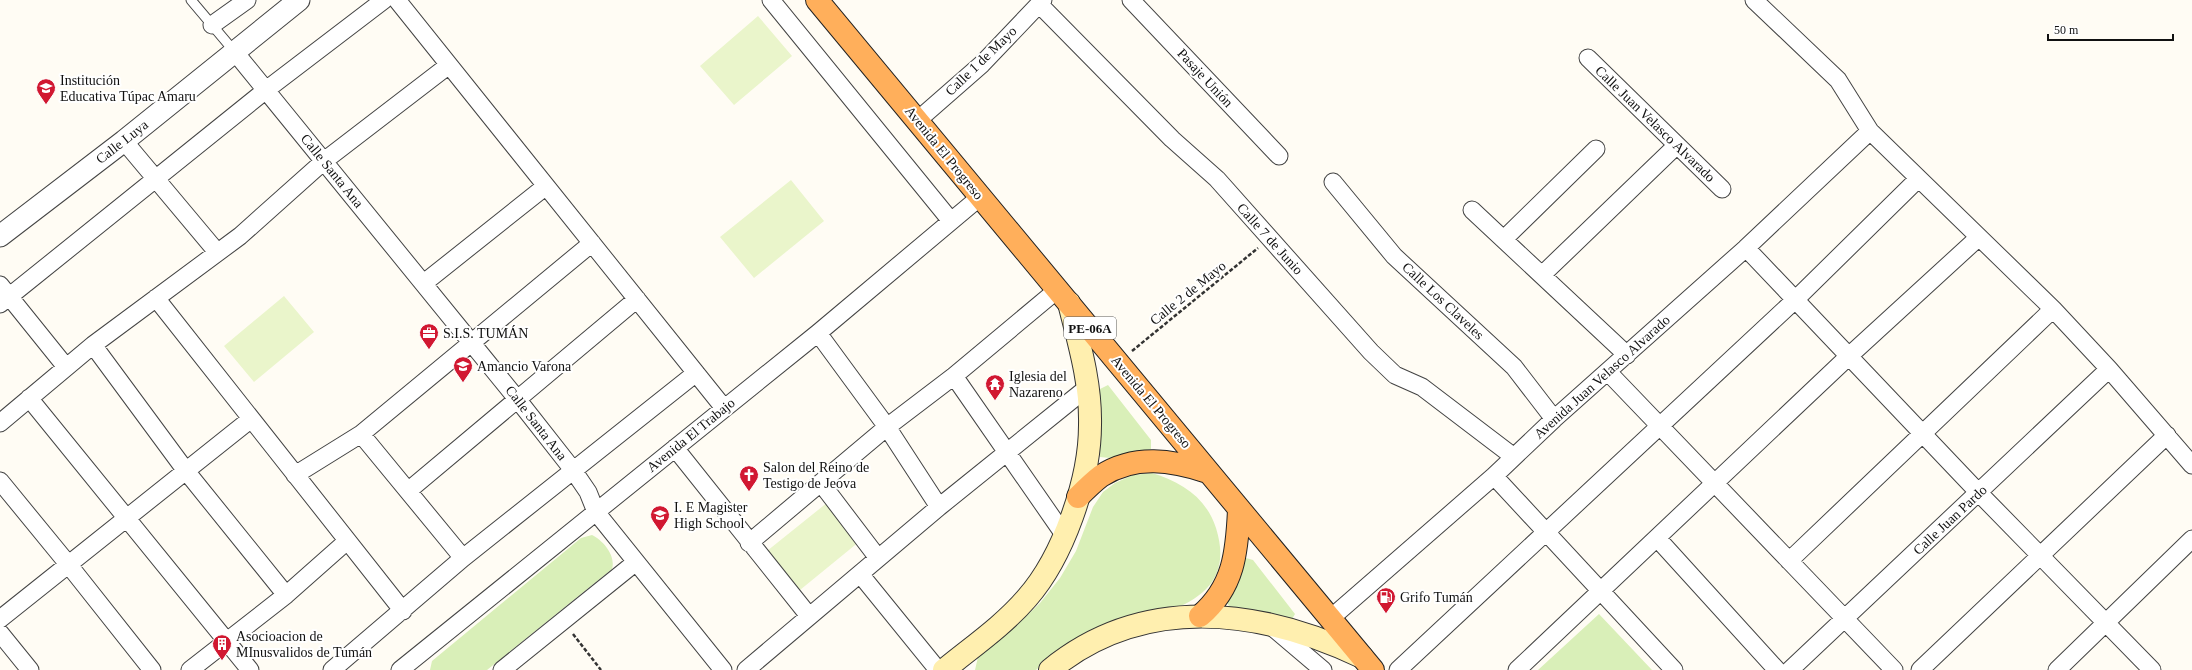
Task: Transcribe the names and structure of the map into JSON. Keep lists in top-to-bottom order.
{
  "streets": {
    "highway": ["Avenida El Progreso", "PE-06A"],
    "street": [
      "Calle 1 de Mayo",
      "Pasaje Unión",
      "Calle Juan Velasco Alvarado",
      "Calle Luya",
      "Calle Santa Ana",
      "Calle 7 de Junio",
      "Calle Los Claveles",
      "Avenida Juan Velasco Alvarado",
      "Avenida El Trabajo",
      "Calle Juan Pardo"
    ],
    "path": ["Calle 2 de Mayo"]
  },
  "crossings": [
    ["Calle 1 de Mayo", "Avenida El Progreso"],
    ["Calle 1 de Mayo", "Calle 7 de Junio"],
    ["Calle Luya", "Calle Santa Ana"],
    ["Avenida El Progreso", "Calle 2 de Mayo"],
    ["Avenida El Progreso", "Avenida Juan Velasco Alvarado"],
    ["Avenida El Progreso", "Avenida El Trabajo"],
    ["Calle Santa Ana", "Avenida El Trabajo"],
    ["Calle 7 de Junio", "Calle 2 de Mayo"],
    ["Calle 7 de Junio", "Avenida Juan Velasco Alvarado"],
    ["Calle Los Claveles", "Avenida Juan Velasco Alvarado"]
  ],
  "places": {
    "school or university": ["Institución Educativa Túpac Amaru", "Amancio Varona", "I. E Magister High School"],
    "office": ["S.I.S. TUMÁN"],
    "temple": ["Iglesia del Nazareno"],
    "church": ["Salon del Reino de Testigo de Jeova"],
    "fuel station": ["Grifo Tumán"],
    "building": ["Asocioacion de MInusvalidos de Tumán"]
  },
  "scale_bar": "50 m"
}
